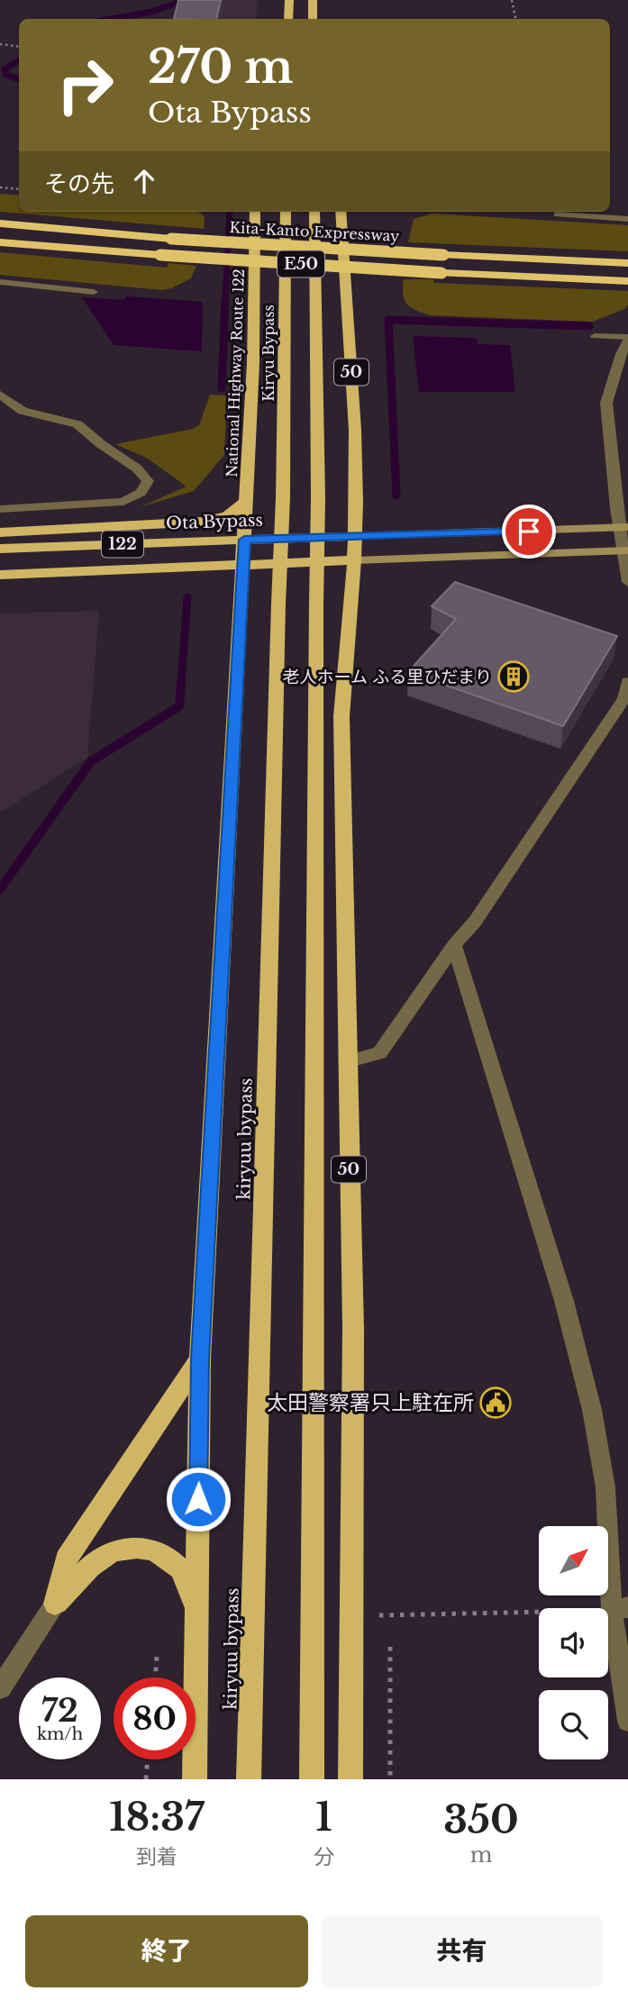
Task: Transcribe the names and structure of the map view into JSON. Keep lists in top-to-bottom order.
{
  "streets": {
    "highway": [
      "Kita-Kanto Expressway",
      "E50",
      "Kiryu Bypass",
      "50",
      "National Highway Route 122",
      "Ota Bypass",
      "122",
      "kiryuu bypass"
    ]
  },
  "crossings": [
    ["Kiryu Bypass", "kiryuu bypass"],
    ["50", "Ota Bypass"],
    ["50", "122"],
    ["National Highway Route 122", "Ota Bypass"]
  ],
  "places": {
    "building": ["老人ホーム ふる里ひだまり"],
    "public building": ["太田警察署只上駐在所"]
  },
  "north": "top right",
  "page": {
    "turn": ["270 m", "Ota Bypass"],
    "then": "その先",
    "speed": "72 km/h",
    "limit": "80",
    "eta": [
      "18:37",
      "到着",
      "1",
      "分",
      "350",
      "m"
    ],
    "buttons": ["終了", "共有"]
  }
}
